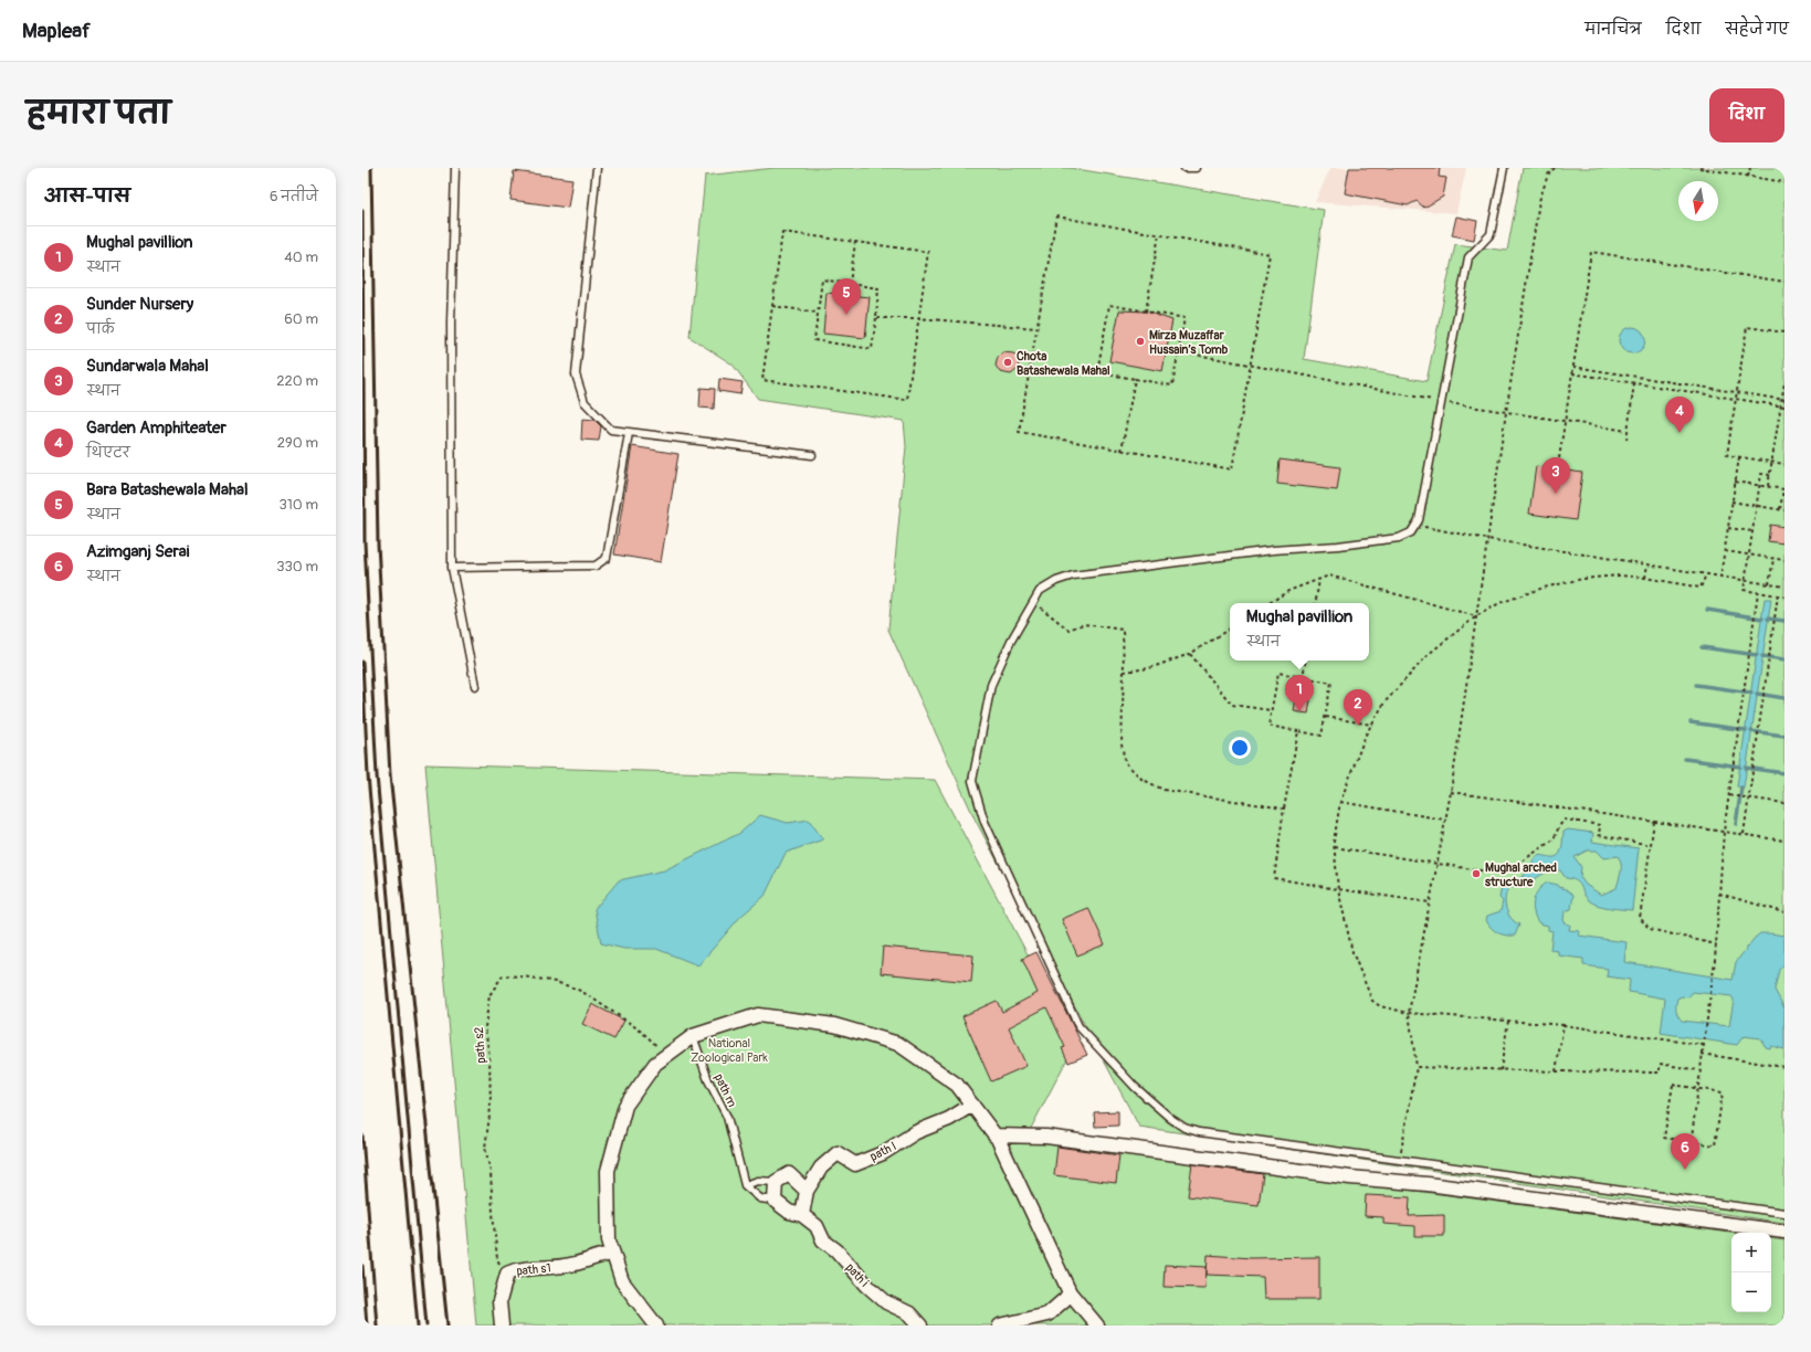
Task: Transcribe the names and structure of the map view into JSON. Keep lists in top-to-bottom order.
{
  "streets": {
    "street": ["path l", "path s1", "path i"],
    "lane": ["path m"],
    "path": ["path s2"]
  },
  "crossings": [
    ["path s2", "path s1"]
  ],
  "parks": ["National Zoological Park"],
  "places": ["Mirza Muzaffar Hussain’s Tomb", "Chota Batashewala Mahal", "Mughal arched structure"],
  "north": "bottom",
  "page": {
    "header": "Mapleaf",
    "nav": ["मानचित्र", "दिशा", "सहेजे गए"],
    "title": "हमारा पता",
    "buttons": "दिशा",
    "heading": ["आस-पास", "6 नतीजे"],
    "list": [
      {
        "mark": "1",
        "name": "Mughal pavillion",
        "note": "स्थान",
        "value": "40 m"
      },
      {
        "mark": "2",
        "name": "Sunder Nursery",
        "note": "पार्क",
        "value": "60 m"
      },
      {
        "mark": "3",
        "name": "Sundarwala Mahal",
        "note": "स्थान",
        "value": "220 m"
      },
      {
        "mark": "4",
        "name": "Garden Amphiteater",
        "note": "थिएटर",
        "value": "290 m"
      },
      {
        "mark": "5",
        "name": "Bara Batashewala Mahal",
        "note": "स्थान",
        "value": "310 m"
      },
      {
        "mark": "6",
        "name": "Azimganj Serai",
        "note": "स्थान",
        "value": "330 m"
      }
    ],
    "pins": [
      "5",
      "4",
      "3",
      "1",
      "2",
      "6"
    ],
    "popup": ["Mughal pavillion", "स्थान"],
    "map_buttons": ["+", "−"]
  }
}
